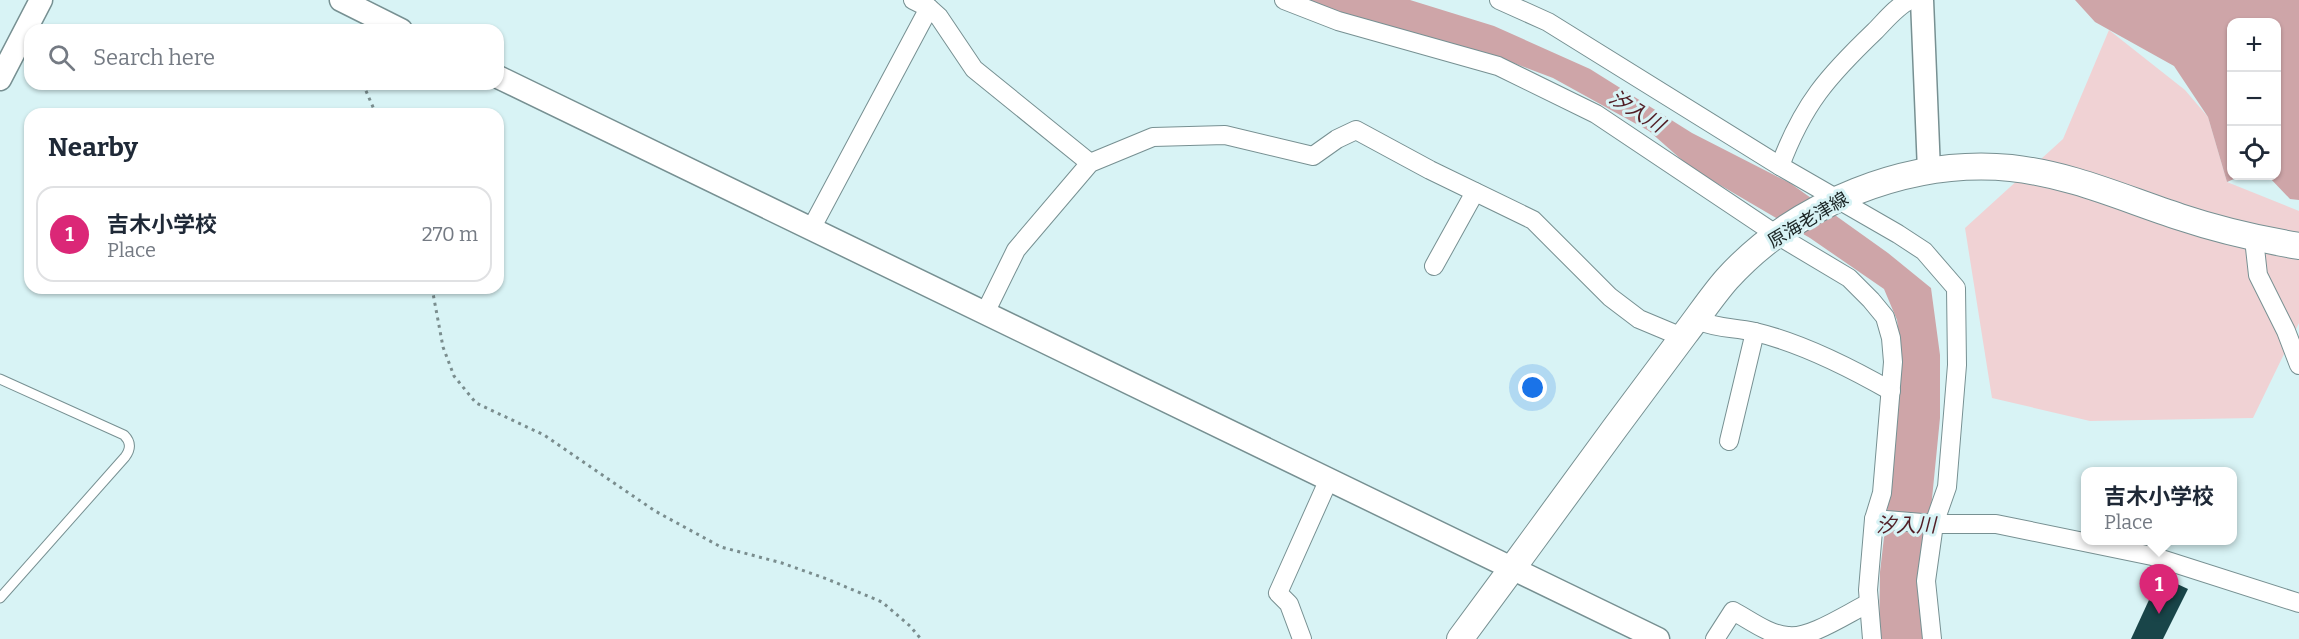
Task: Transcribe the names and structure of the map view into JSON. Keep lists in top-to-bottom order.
{
  "streets": {
    "main road": ["原海老津線"]
  },
  "water": ["汐入川"],
  "page": {
    "map_buttons": ["+", "−"],
    "search": "Search here",
    "heading": "Nearby",
    "list": [
      {
        "mark": "1",
        "name": "吉木小学校",
        "note": "Place",
        "value": "270 m"
      }
    ],
    "popup": ["吉木小学校", "Place"],
    "pins": "1"
  }
}
